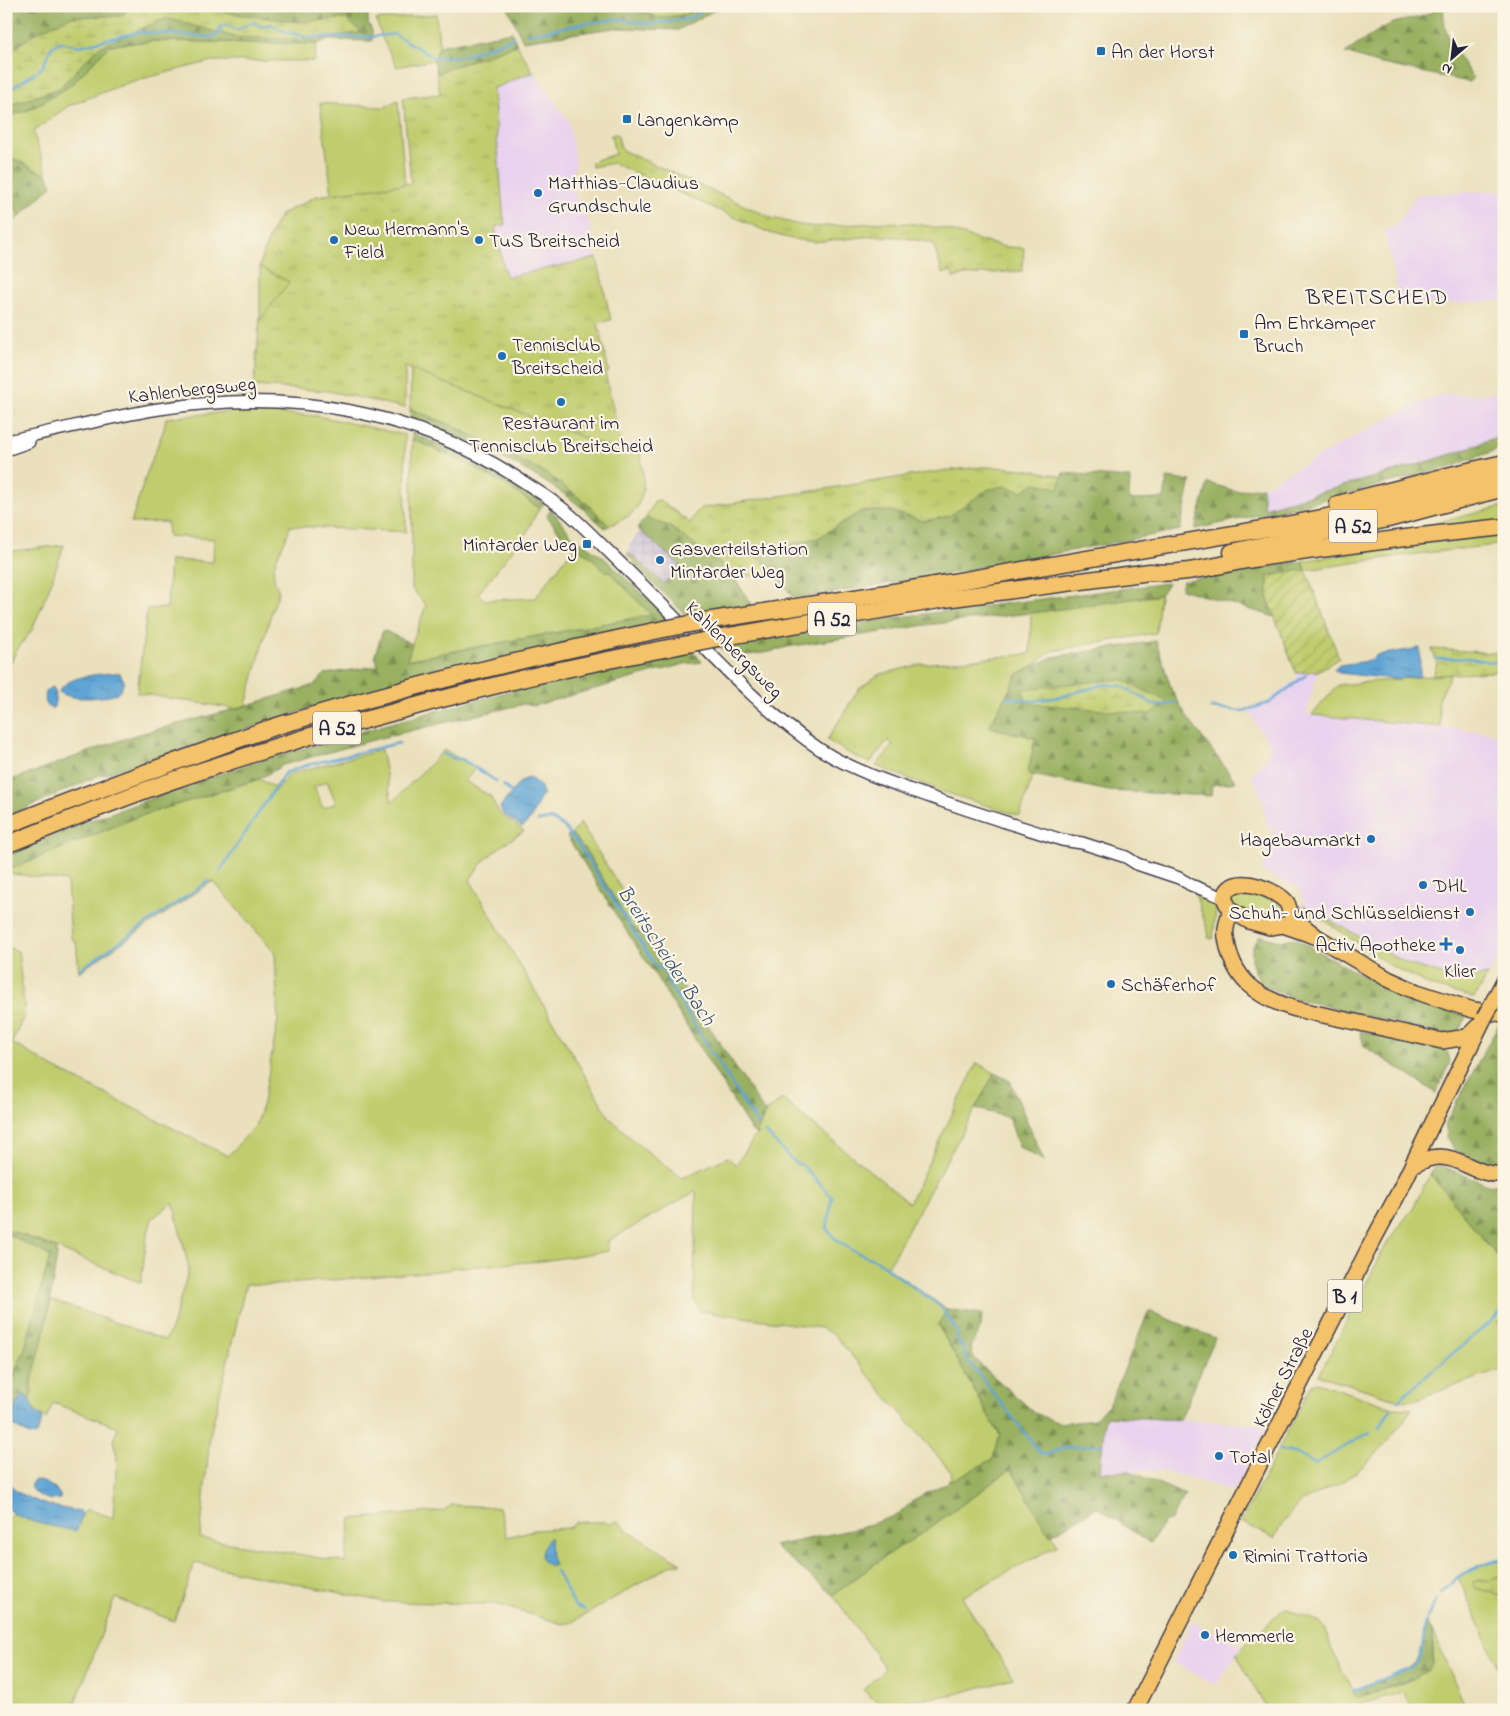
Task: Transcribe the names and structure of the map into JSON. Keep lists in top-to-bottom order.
{
  "streets": {
    "highway": ["A 52"],
    "main road": ["Kahlenbergsweg", "B 1", "Kölner Straße"]
  },
  "districts": ["BREITSCHEID"],
  "water": ["Breitscheider Bach"],
  "places": {
    "transit": [
      "An der Horst",
      "Langenkamp",
      "Am Ehrkamper Bruch",
      "Mintarder Weg"
    ],
    "other": [
      "Matthias-Claudius Grundschule",
      "New Hermann's Field",
      "TuS Breitscheid",
      "Tennisclub Breitscheid",
      "Restaurant im Tennisclub Breitscheid",
      "Gasverteilstation Mintarder Weg",
      "Hagebaumarkt",
      "DHL",
      "Schuh- und Schlüsseldienst",
      "Klier",
      "Schäferhof",
      "Total",
      "Rimini Trattoria",
      "Hemmerle"
    ],
    "health": ["Activ Apotheke"]
  },
  "north": "bottom left"
}
